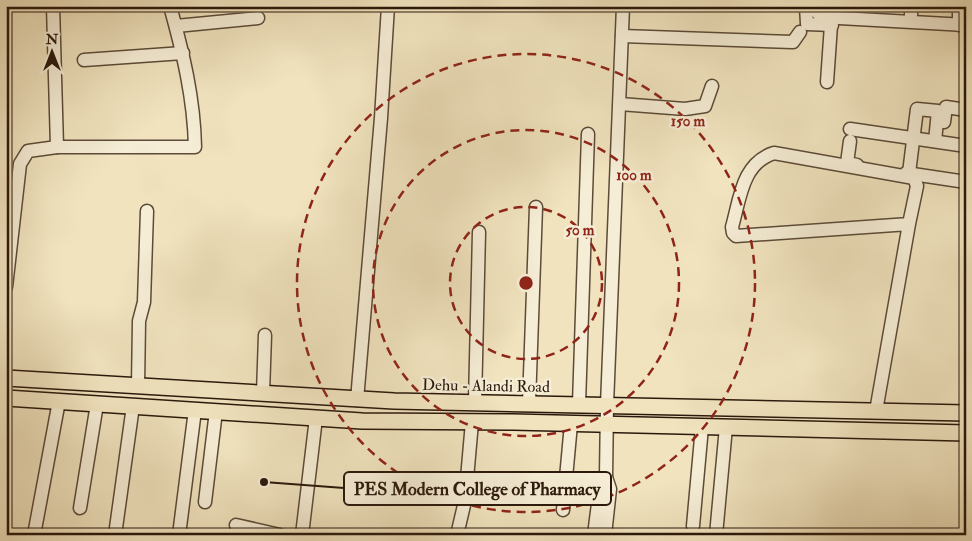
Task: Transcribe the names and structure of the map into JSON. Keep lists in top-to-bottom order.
{
  "streets": {
    "main road": ["Dehu - Alandi Road"]
  },
  "places": ["PES Modern College of Pharmacy"],
  "north": "top",
  "rings": ["150 m", "100 m", "50 m"]
}
